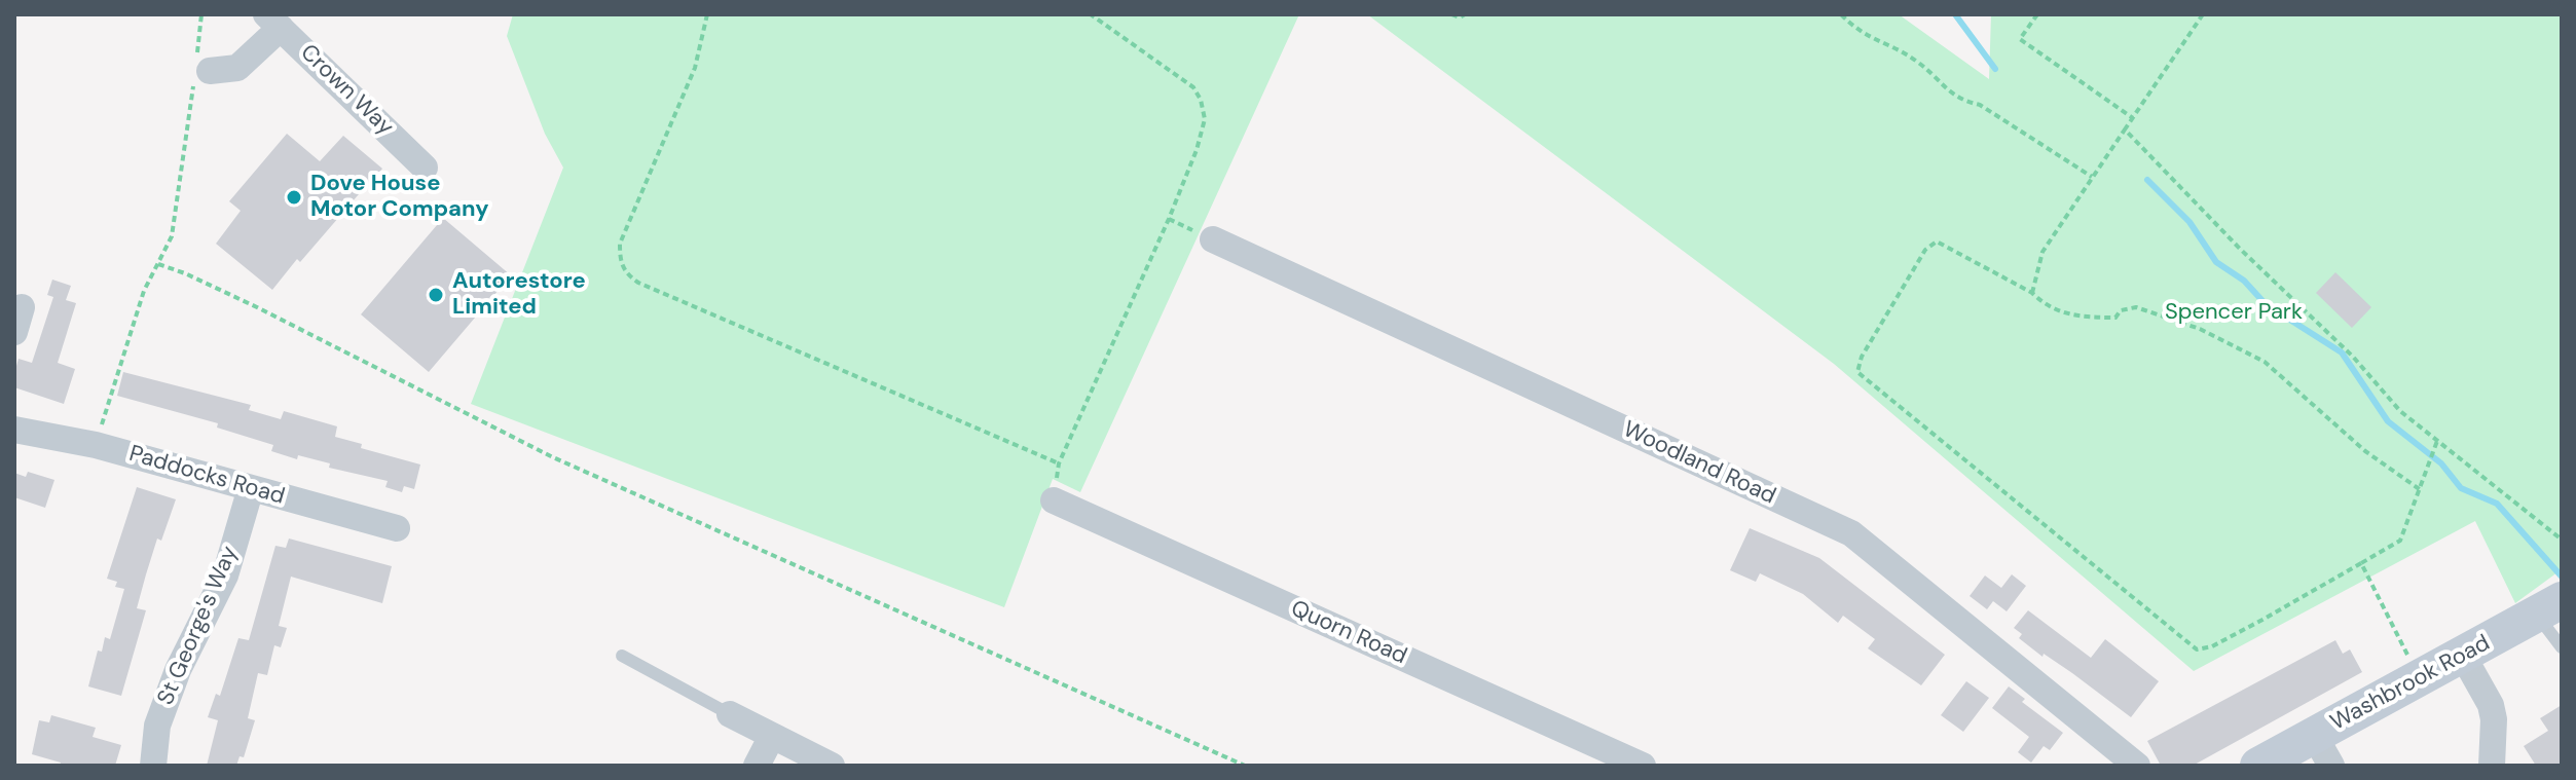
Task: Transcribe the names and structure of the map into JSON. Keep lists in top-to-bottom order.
{
  "streets": {
    "main road": ["Washbrook Road"],
    "street": [
      "Crown Way",
      "Woodland Road",
      "Paddocks Road",
      "St George's Way",
      "Quorn Road"
    ]
  },
  "crossings": [
    ["Paddocks Road", "St George's Way"]
  ],
  "parks": ["Spencer Park"],
  "places": ["Dove House Motor Company", "Autorestore Limited"]
}
